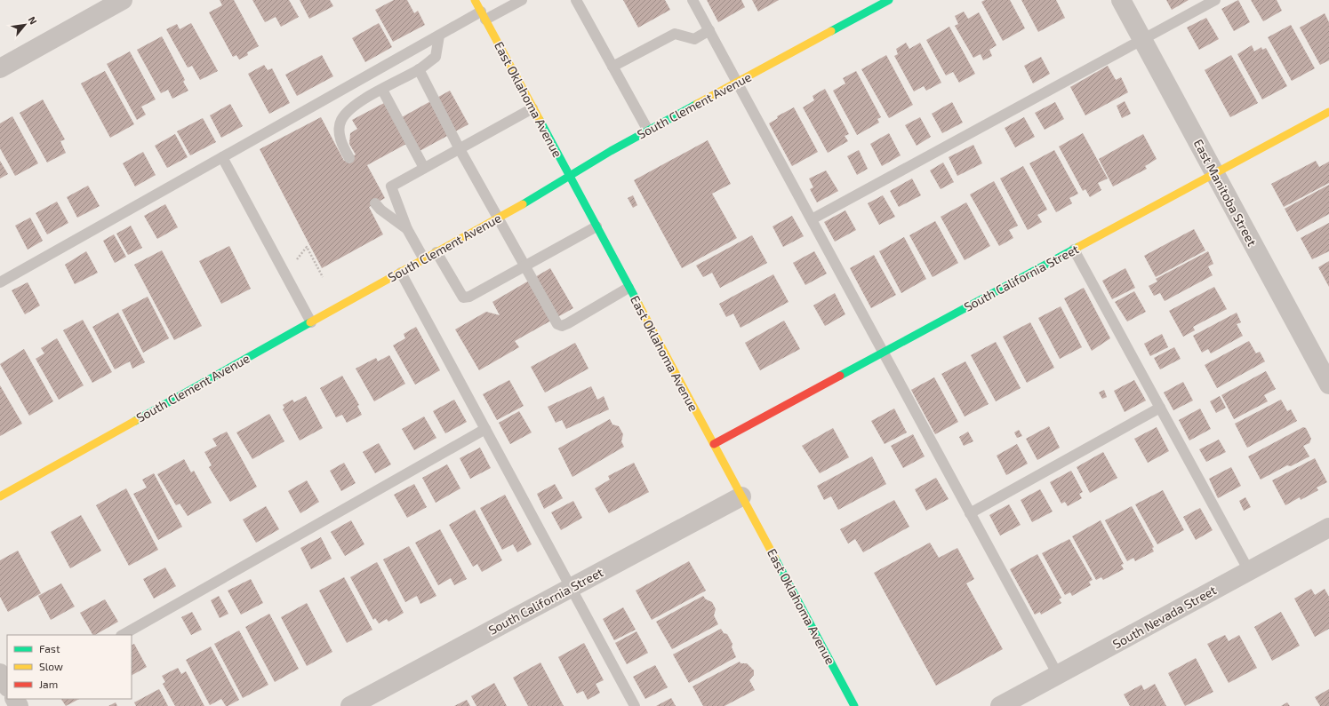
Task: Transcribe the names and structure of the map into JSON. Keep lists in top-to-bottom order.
{
  "streets": {
    "street": [
      "East Oklahoma Avenue",
      "South Clement Avenue",
      "East Manitoba Street",
      "South California Street",
      "South Nevada Street"
    ]
  },
  "crossings": [
    ["East Oklahoma Avenue", "South Clement Avenue"],
    ["East Oklahoma Avenue", "South California Street"],
    ["East Manitoba Street", "South California Street"]
  ],
  "legend": ["Fast", "Slow", "Jam"],
  "north": "top right"
}
